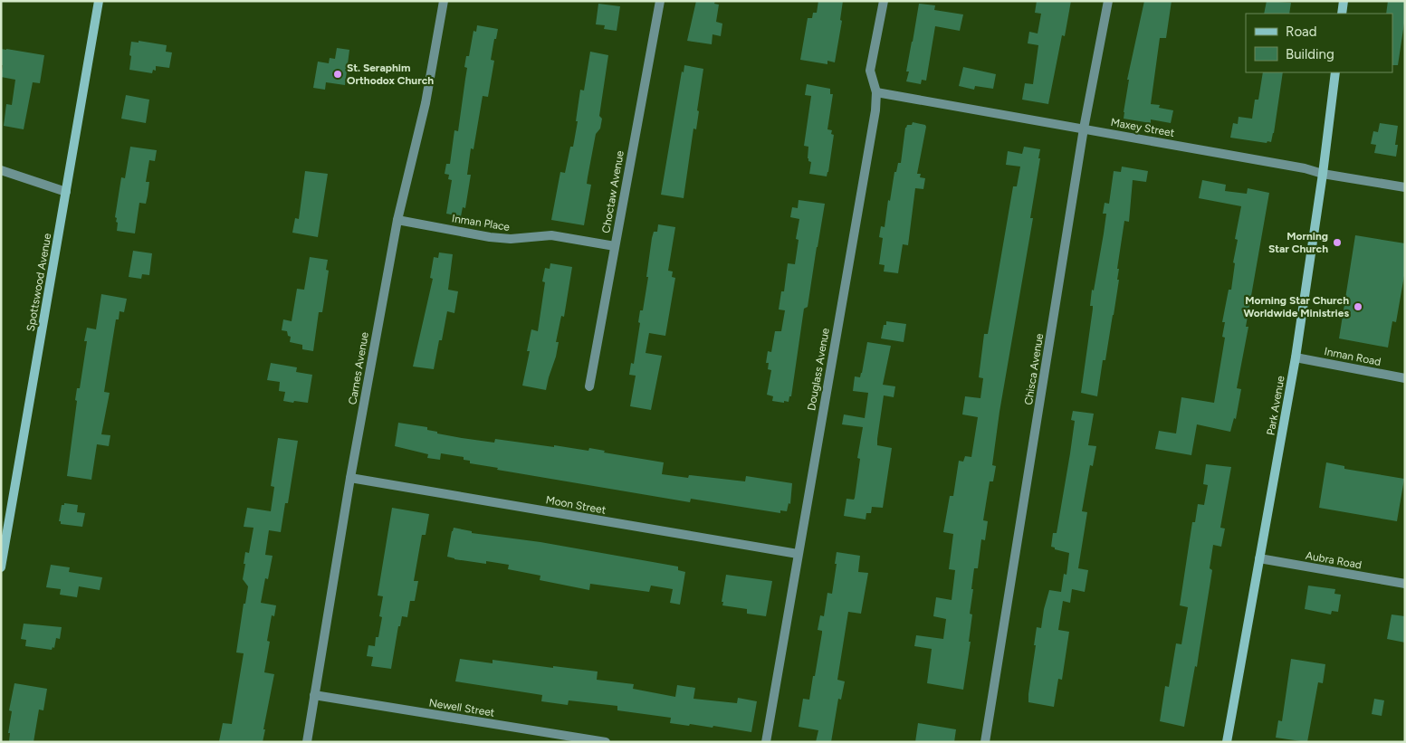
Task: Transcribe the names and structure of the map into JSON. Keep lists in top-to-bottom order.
{
  "streets": {
    "main road": ["Spottswood Avenue", "Park Avenue"],
    "street": [
      "Maxey Street",
      "Choctaw Avenue",
      "Inman Place",
      "Inman Road",
      "Carnes Avenue",
      "Douglass Avenue",
      "Chisca Avenue",
      "Moon Street",
      "Aubra Road",
      "Newell Street"
    ]
  },
  "crossings": [
    ["Maxey Street", "Douglass Avenue"],
    ["Maxey Street", "Chisca Avenue"],
    ["Maxey Street", "Park Avenue"],
    ["Choctaw Avenue", "Inman Place"],
    ["Inman Place", "Carnes Avenue"],
    ["Inman Road", "Park Avenue"],
    ["Carnes Avenue", "Moon Street"],
    ["Carnes Avenue", "Newell Street"],
    ["Douglass Avenue", "Moon Street"],
    ["Park Avenue", "Aubra Road"]
  ],
  "places": ["St. Seraphim Orthodox Church", "Morning Star Church", "Morning Star Church Worldwide Ministries"],
  "legend": ["Road", "Building"]
}
